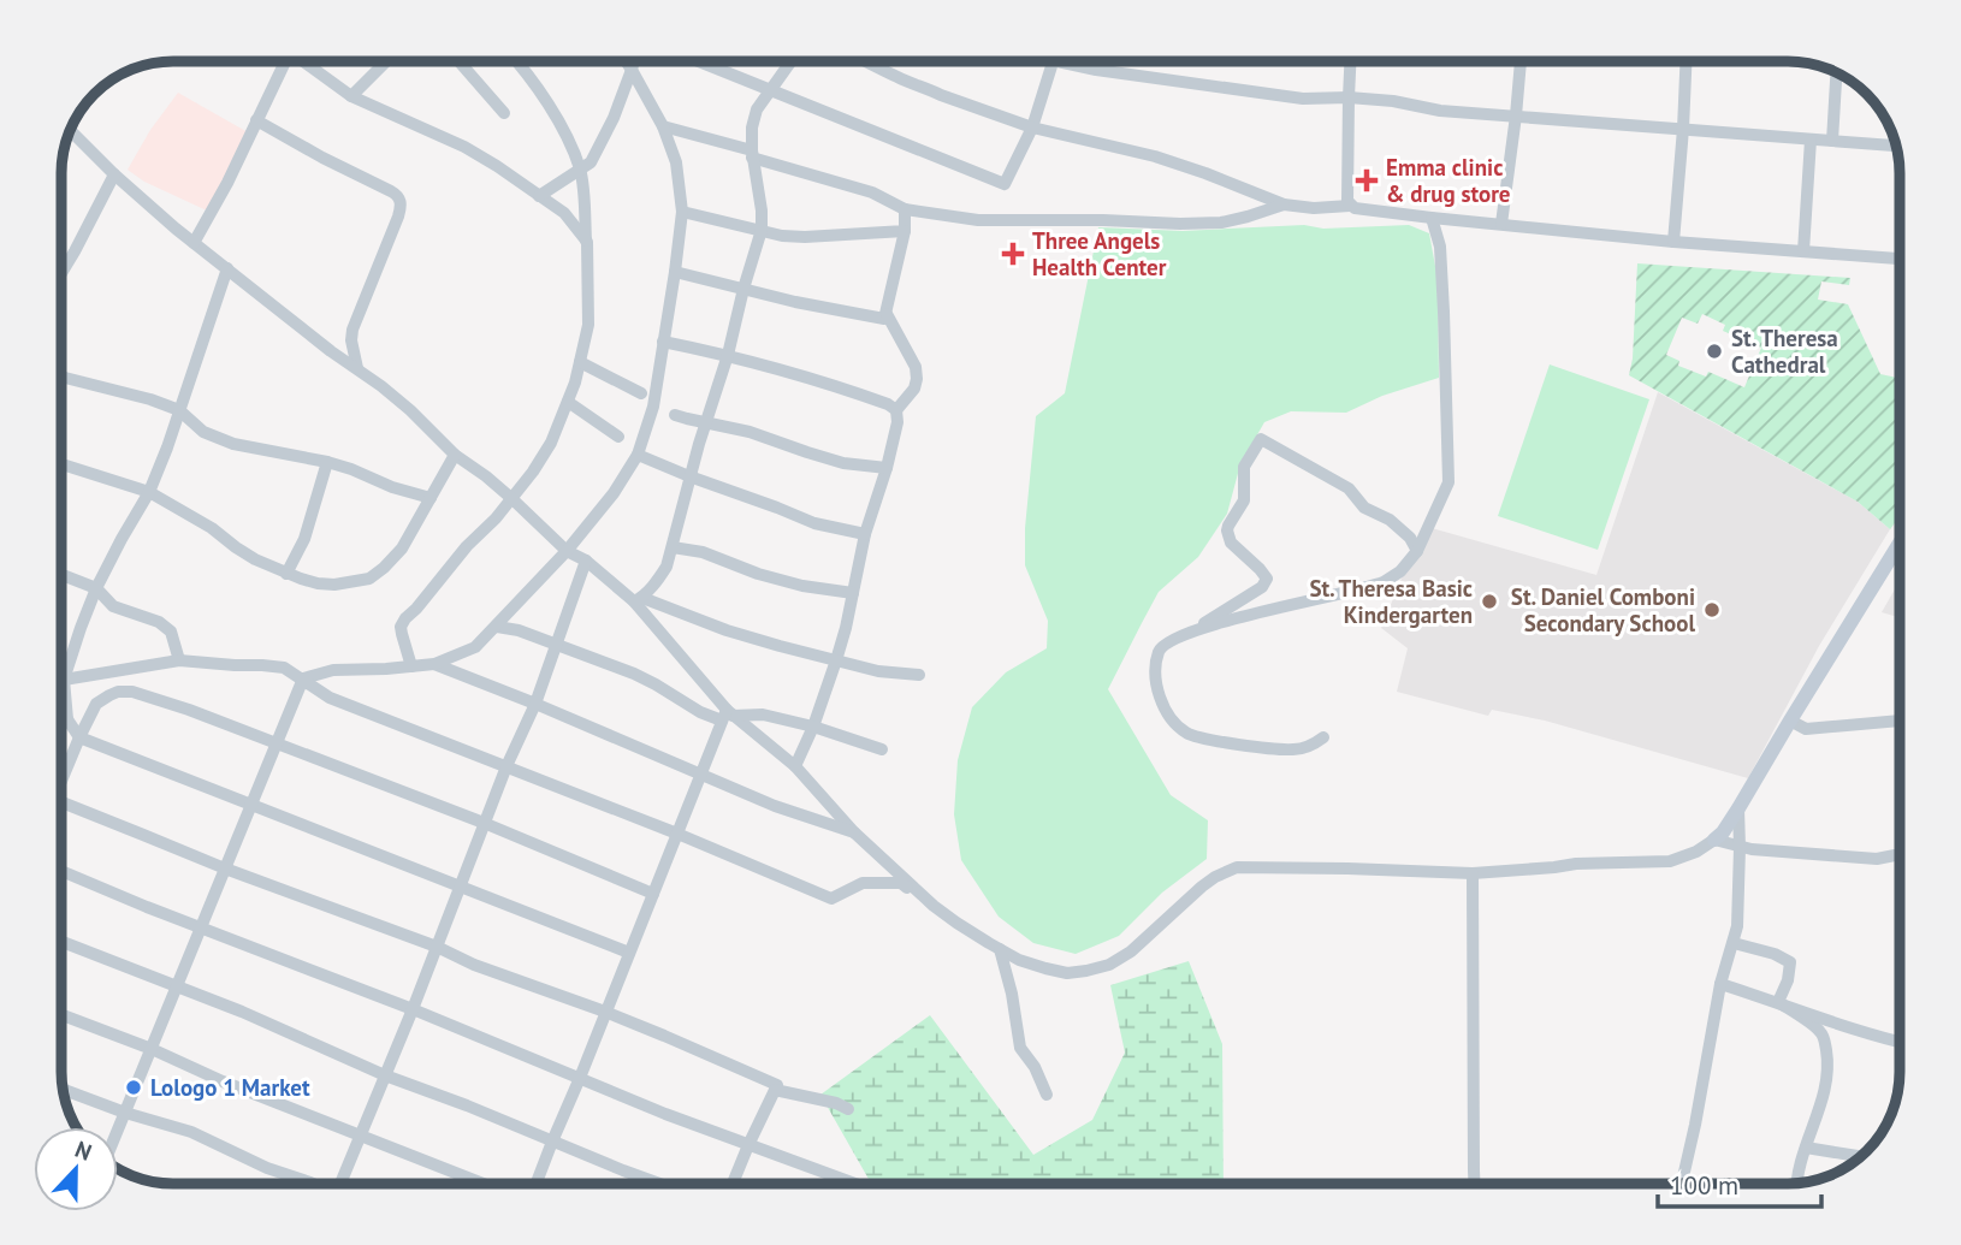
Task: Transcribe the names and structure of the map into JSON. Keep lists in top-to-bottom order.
{
  "places": {
    "health": ["Emma clinic & drug store", "Three Angels Health Center"],
    "other": [
      "St. Theresa Cathedral",
      "St. Theresa Basic Kindergarten",
      "St. Daniel Comboni Secondary School",
      "Lologo 1 Market"
    ]
  },
  "scale_bar": "100 m",
  "north": "top"
}
